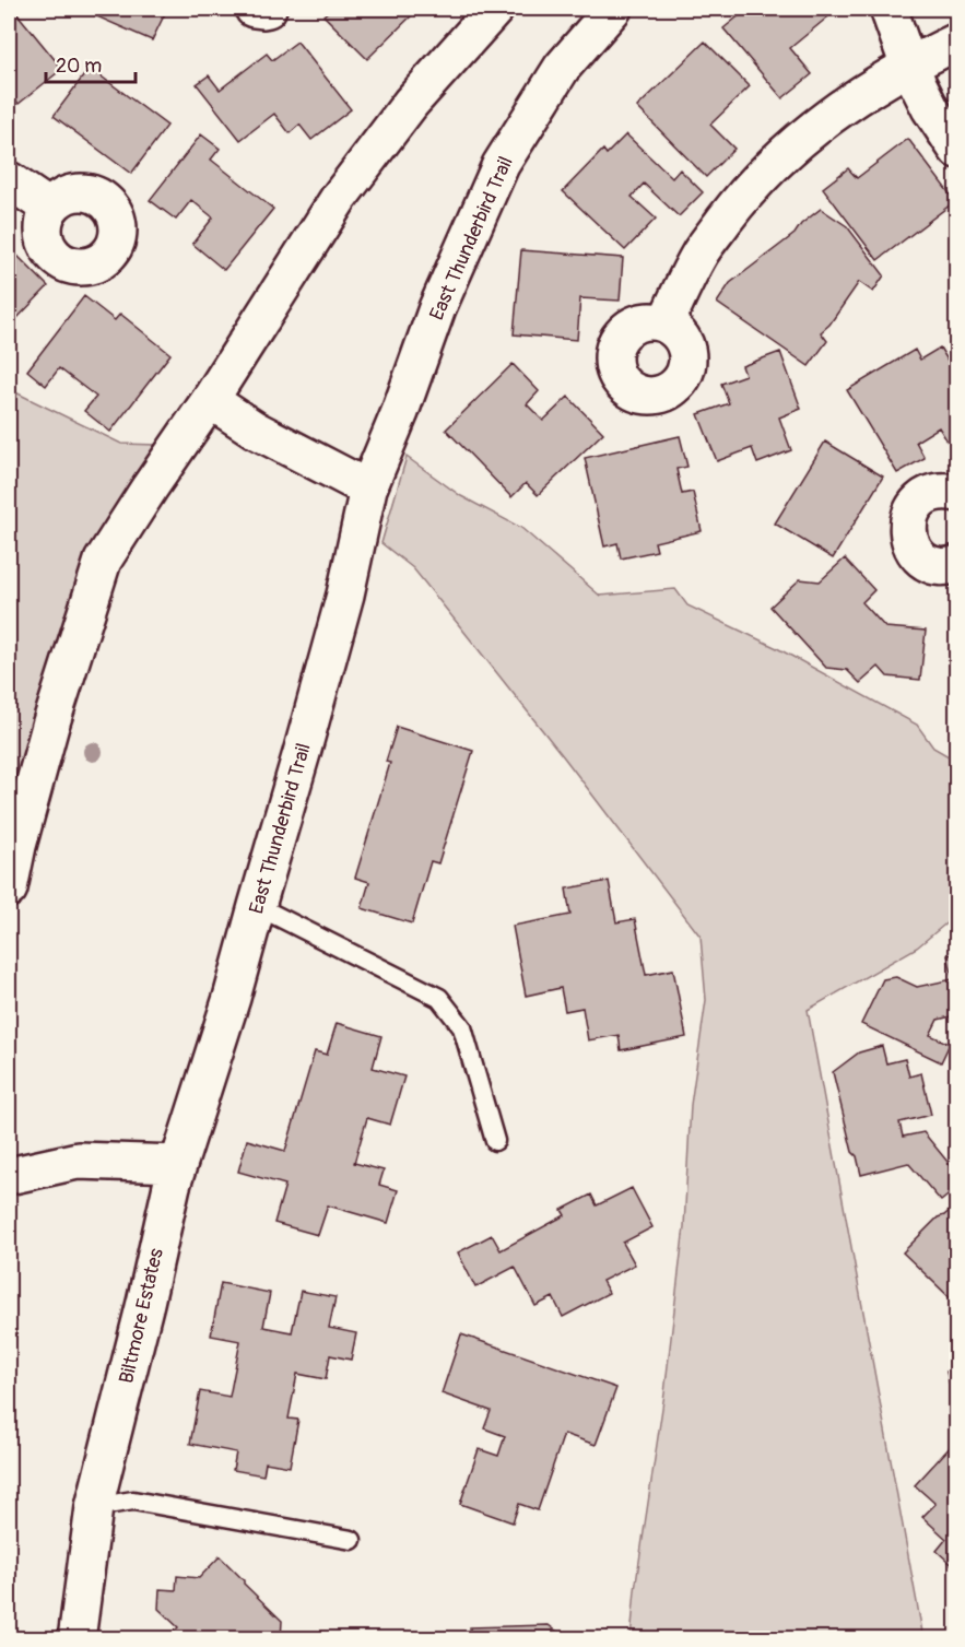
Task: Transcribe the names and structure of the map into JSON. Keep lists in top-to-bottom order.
{
  "streets": {
    "street": ["East Thunderbird Trail", "Biltmore Estates"]
  },
  "crossings": [
    ["East Thunderbird Trail", "Biltmore Estates"]
  ],
  "scale_bar": "20 m"
}
